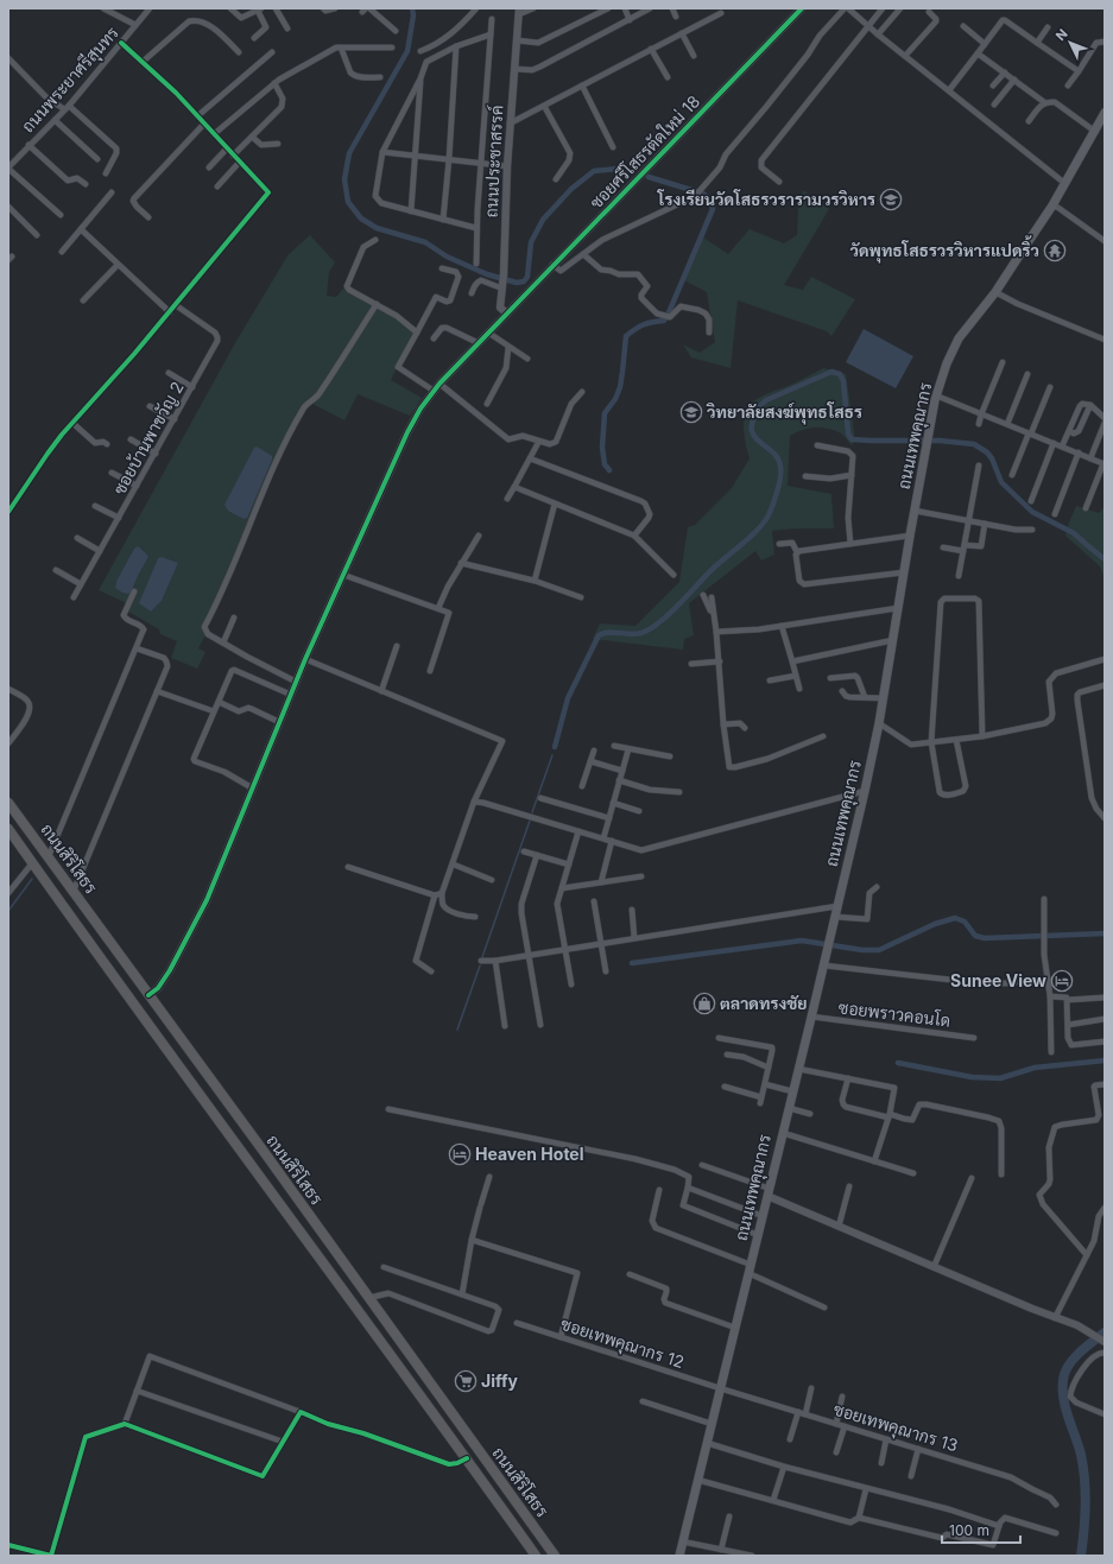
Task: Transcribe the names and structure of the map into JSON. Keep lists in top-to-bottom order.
{
  "streets": {
    "highway": ["ถนนสิริโสธร"],
    "main road": ["ถนนเทพคุณากร"],
    "street": [
      "ถนนพระยาศรีสุนทร",
      "ซอยศรีโสธรตัดใหม่ 18",
      "ถนนประชาสรรค์",
      "ซอยบ้านพาขวัญ 2",
      "ซอยพราวคอนโด",
      "ซอยเทพคุณากร 12",
      "ซอยเทพคุณากร 13"
    ]
  },
  "crossings": [
    ["ซอยศรีโสธรตัดใหม่ 18", "ถนนประชาสรรค์"],
    ["ซอยศรีโสธรตัดใหม่ 18", "ถนนสิริโสธร"],
    ["ถนนเทพคุณากร", "ซอยพราวคอนโด"],
    ["ถนนเทพคุณากร", "ซอยเทพคุณากร 12"],
    ["ถนนเทพคุณากร", "ซอยเทพคุณากร 13"],
    ["ซอยเทพคุณากร 12", "ซอยเทพคุณากร 13"]
  ],
  "places": {
    "school or university": ["โรงเรียนวัดโสธรวรารามวรวิหาร", "วิทยาลัยสงฆ์พุทธโสธร"],
    "temple": ["วัดพุทธโสธรวรวิหารแปดริ้ว"],
    "hotel": ["Sunee View", "Heaven Hotel"],
    "shop": ["ตลาดทรงชัย"],
    "supermarket": ["Jiffy"]
  },
  "scale_bar": "100 m",
  "north": "top left"
}
